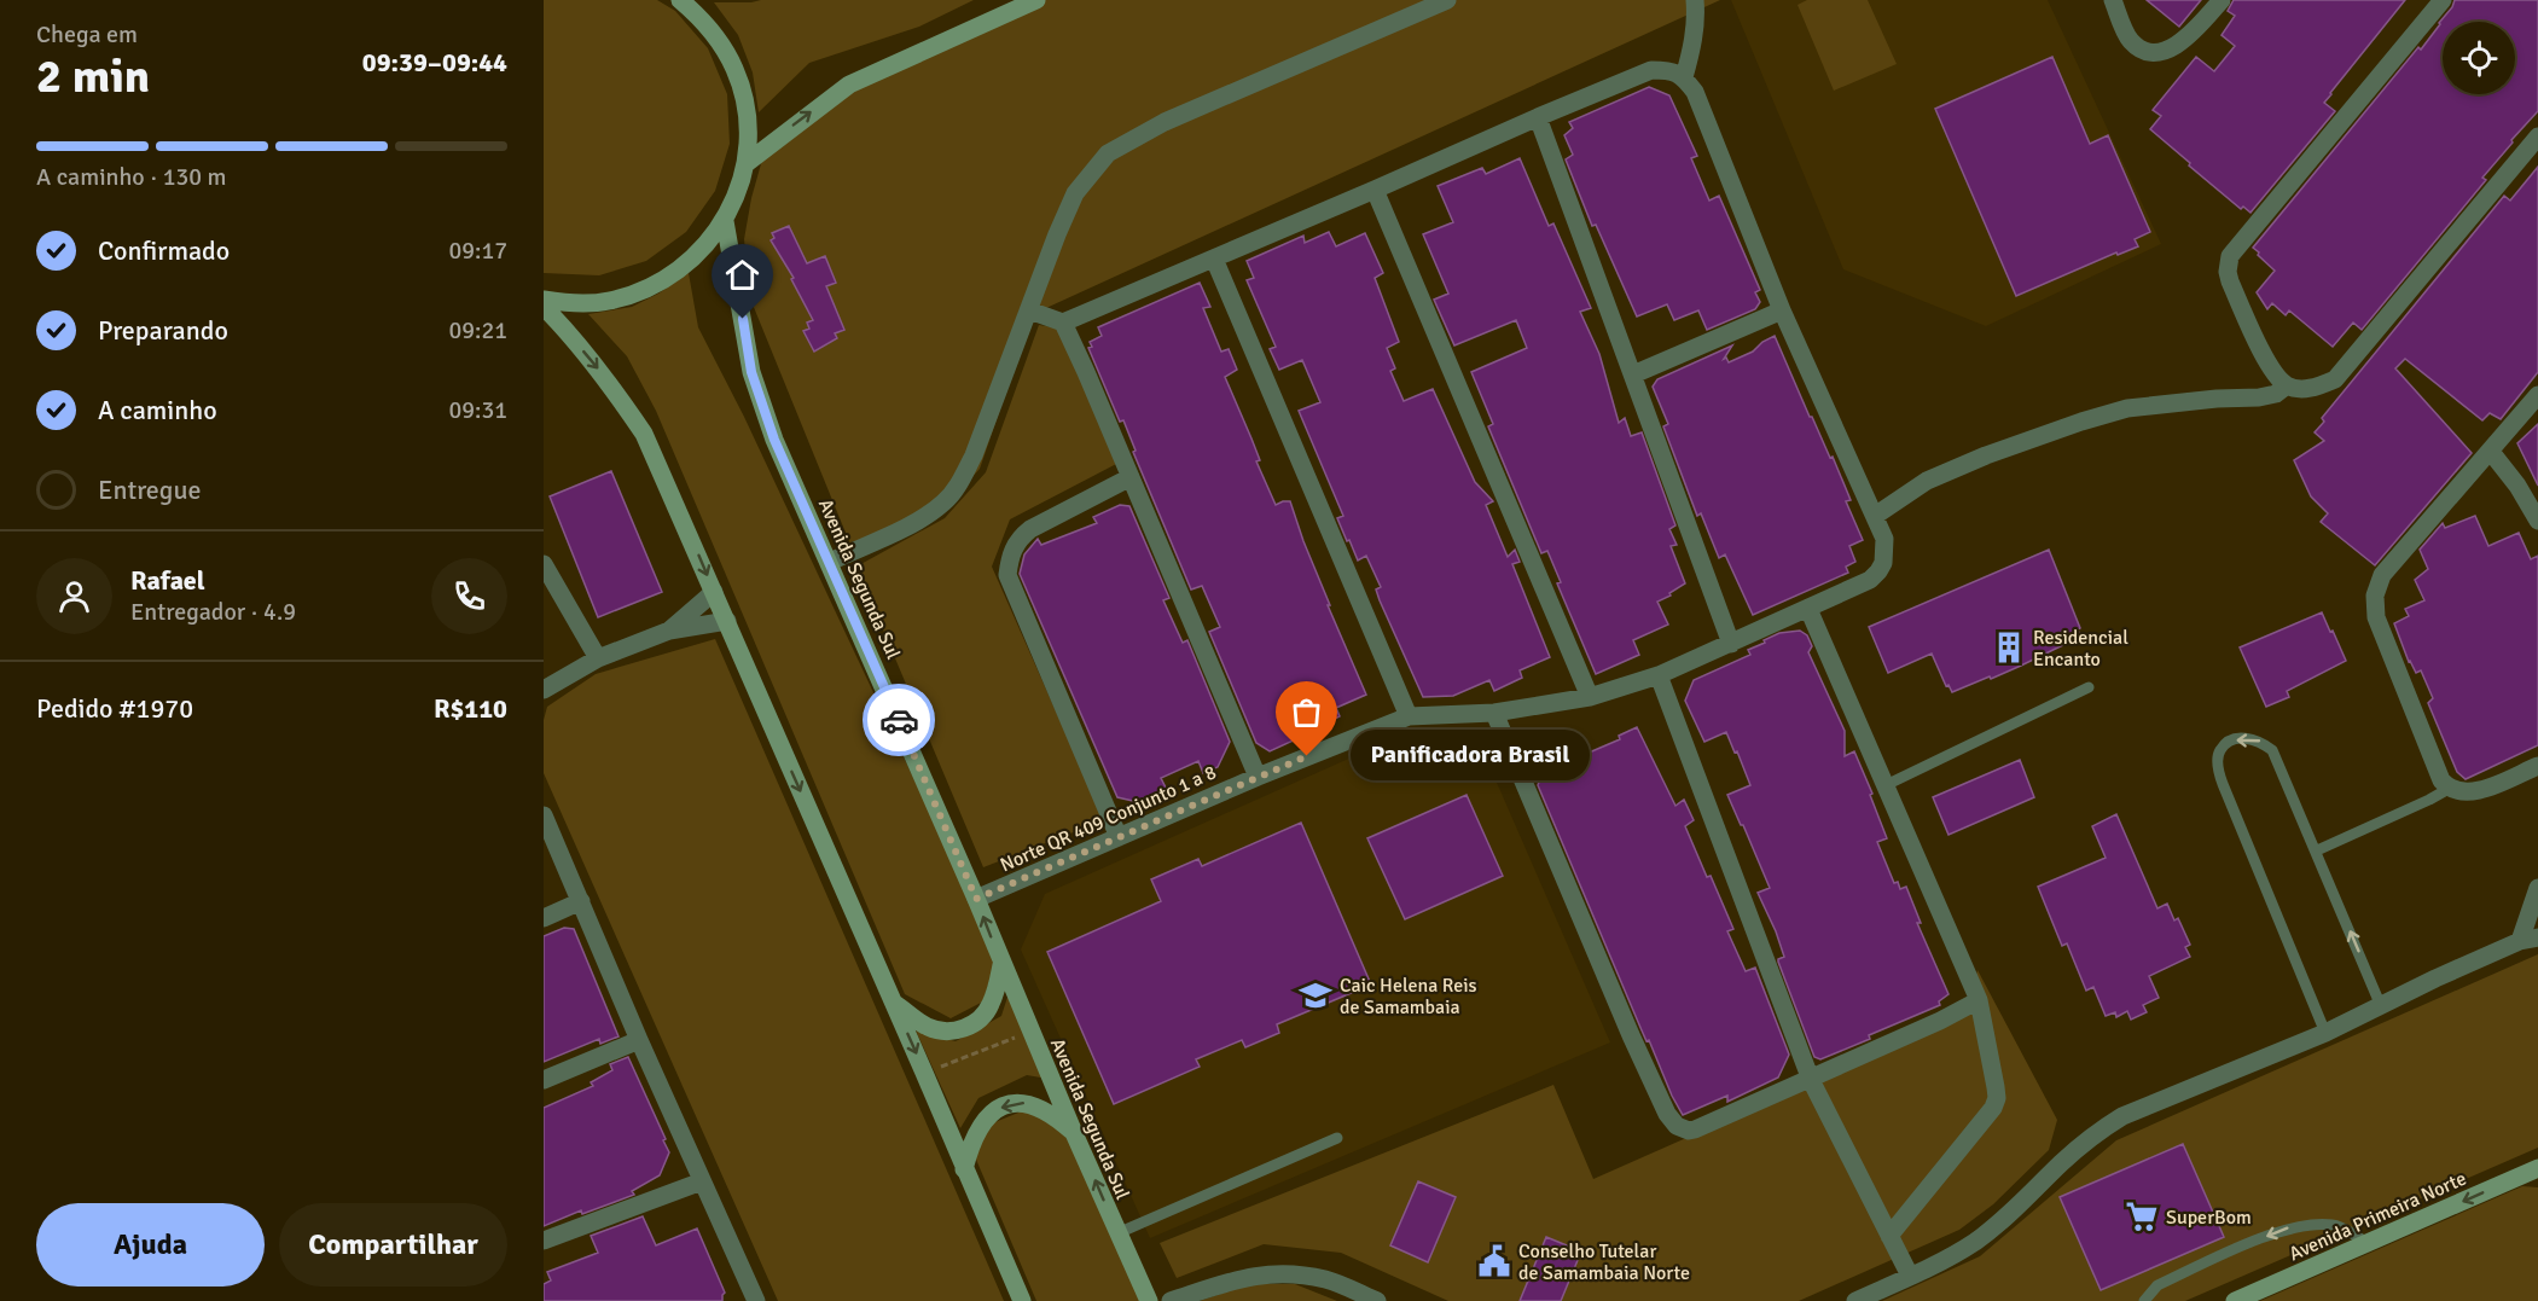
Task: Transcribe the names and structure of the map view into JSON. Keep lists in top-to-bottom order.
{
  "streets": {
    "main road": ["Avenida Segunda Sul", "Avenida Primeira Norte"],
    "street": ["Norte QR 409 Conjunto 1 a 8"]
  },
  "crossings": [
    ["Avenida Segunda Sul", "Norte QR 409 Conjunto 1 a 8"]
  ],
  "one_way": ["Avenida Primeira Norte"],
  "places": {
    "building": ["Residencial Encanto"],
    "other": ["Panificadora Brasil"],
    "school or university": ["Caic Helena Reis de Samambaia"],
    "supermarket": ["SuperBom"],
    "public building": ["Conselho Tutelar de Samambaia Norte"]
  },
  "page": {
    "heading": ["2 min", "Chega em", "09:39–09:44"],
    "panel": [
      "Rafael",
      "Entregador · 4.9",
      "Pedido #1970",
      "R$110"
    ],
    "bar": "A caminho · 130 m",
    "list": [
      ["Confirmado", "09:17"],
      ["Preparando", "09:21"],
      ["A caminho", "09:31"],
      "Entregue"
    ],
    "bubble": "Panificadora Brasil",
    "buttons": ["Ajuda", "Compartilhar"]
  }
}
